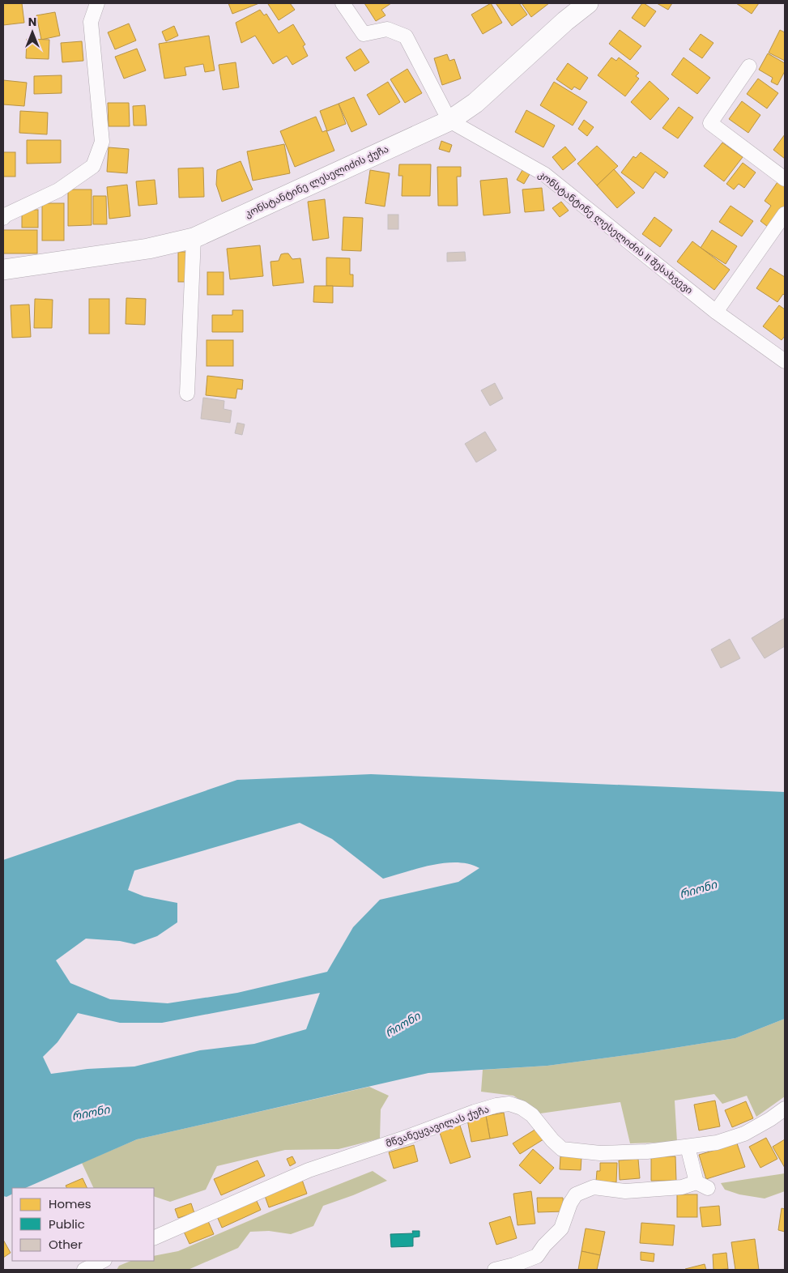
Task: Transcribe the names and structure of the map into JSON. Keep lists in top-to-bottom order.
{
  "streets": {
    "main road": ["კონსტანტინე ლესელიძის ქუჩა"],
    "street": ["კონსტანტინე ლესელიძის II შესახვევი", "მწვანეყვავილას ქუჩა"]
  },
  "crossings": [
    ["კონსტანტინე ლესელიძის ქუჩა", "კონსტანტინე ლესელიძის II შესახვევი"]
  ],
  "water": ["რიონი"],
  "legend": ["Homes", "Public", "Other"],
  "north": "top"
}
